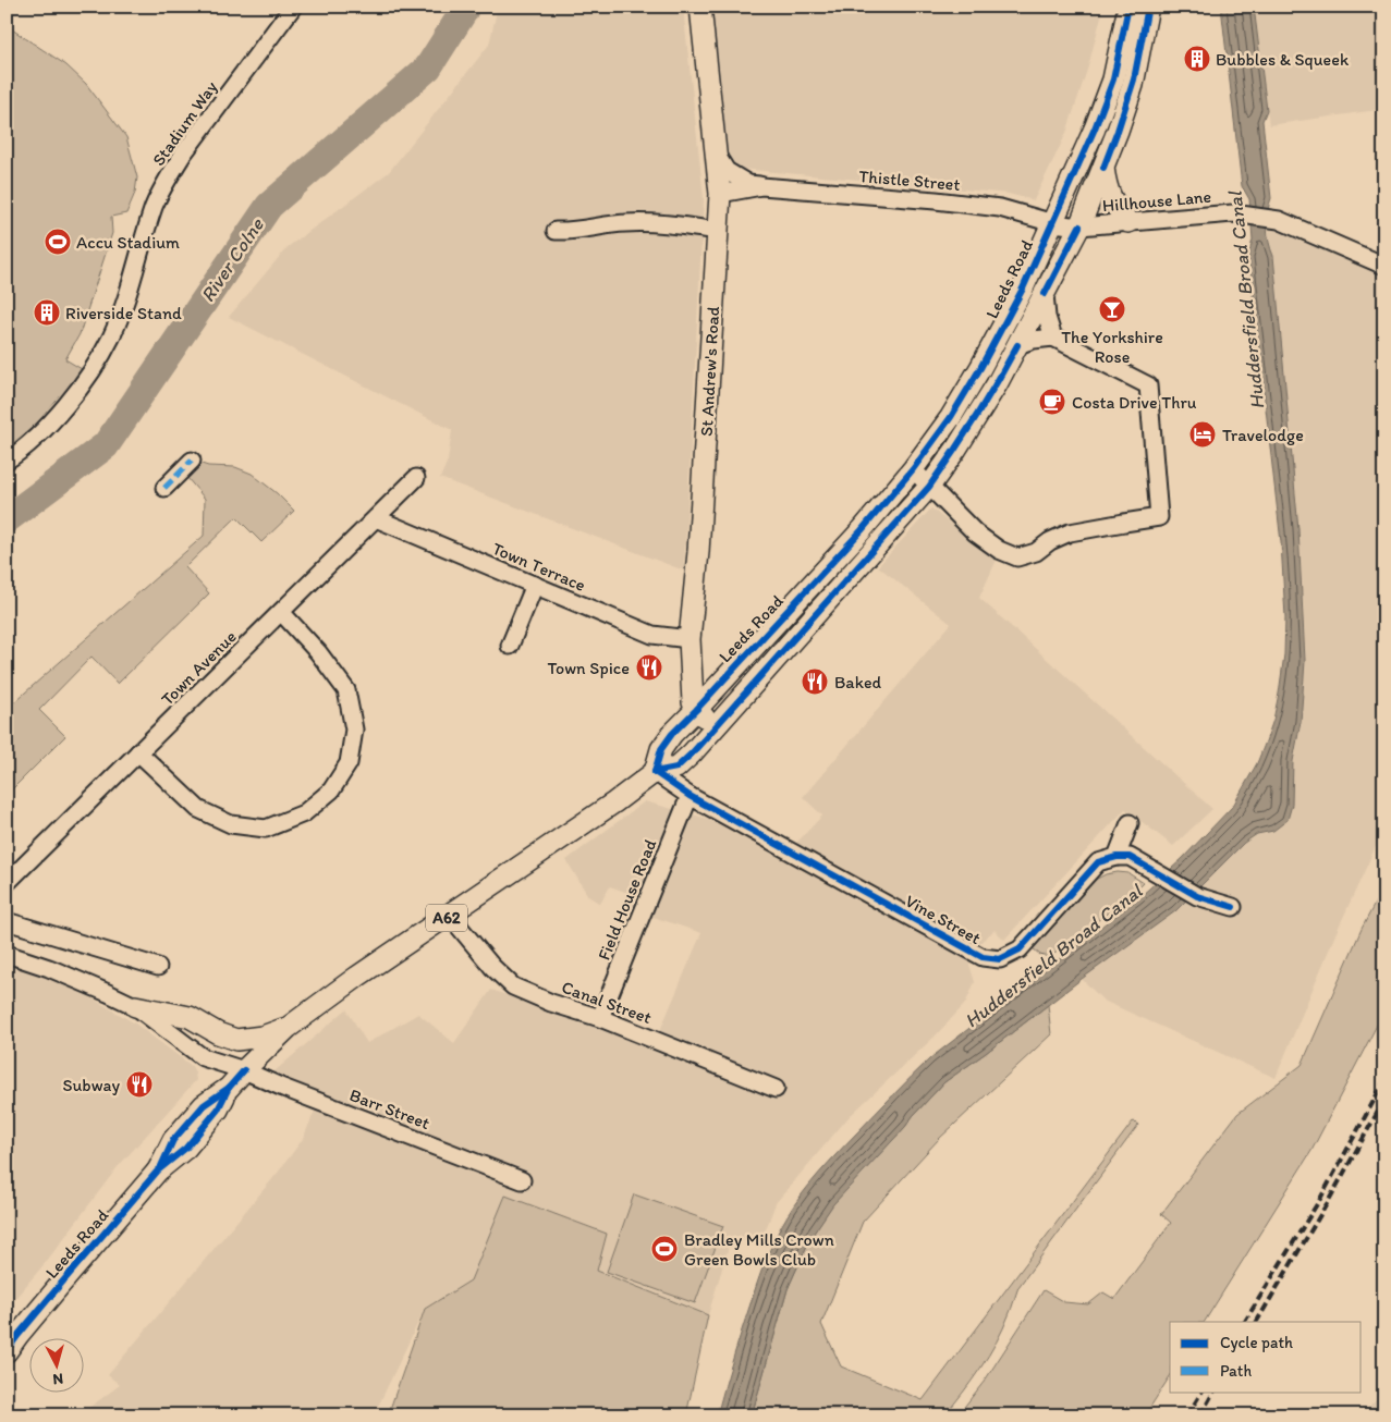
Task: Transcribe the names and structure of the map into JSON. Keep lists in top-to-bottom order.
{
  "streets": {
    "main road": ["Leeds Road", "St Andrew's Road", "A62"],
    "street": [
      "Stadium Way",
      "Thistle Street",
      "Hillhouse Lane",
      "Town Terrace",
      "Town Avenue",
      "Field House Road",
      "Vine Street",
      "Canal Street",
      "Barr Street"
    ]
  },
  "crossings": [
    ["Thistle Street", "Hillhouse Lane"],
    ["Thistle Street", "Leeds Road"],
    ["Thistle Street", "St Andrew's Road"],
    ["Hillhouse Lane", "Leeds Road"],
    ["Leeds Road", "St Andrew's Road"],
    ["Leeds Road", "Vine Street"],
    ["Leeds Road", "Canal Street"],
    ["Leeds Road", "Barr Street"],
    ["St Andrew's Road", "Town Terrace"],
    ["Town Terrace", "Town Avenue"],
    ["Field House Road", "Vine Street"],
    ["Field House Road", "Canal Street"]
  ],
  "water": ["River Colne", "Huddersfield Broad Canal"],
  "places": {
    "building": ["Bubbles & Squeek", "Riverside Stand"],
    "sports": ["Accu Stadium", "Bradley Mills Crown Green Bowls Club"],
    "bar": ["The Yorkshire Rose"],
    "cafe": ["Costa Drive Thru"],
    "hotel": ["Travelodge"],
    "restaurant": ["Town Spice", "Baked", "Subway"]
  },
  "legend": ["Cycle path", "Path"],
  "north": "bottom"
}
